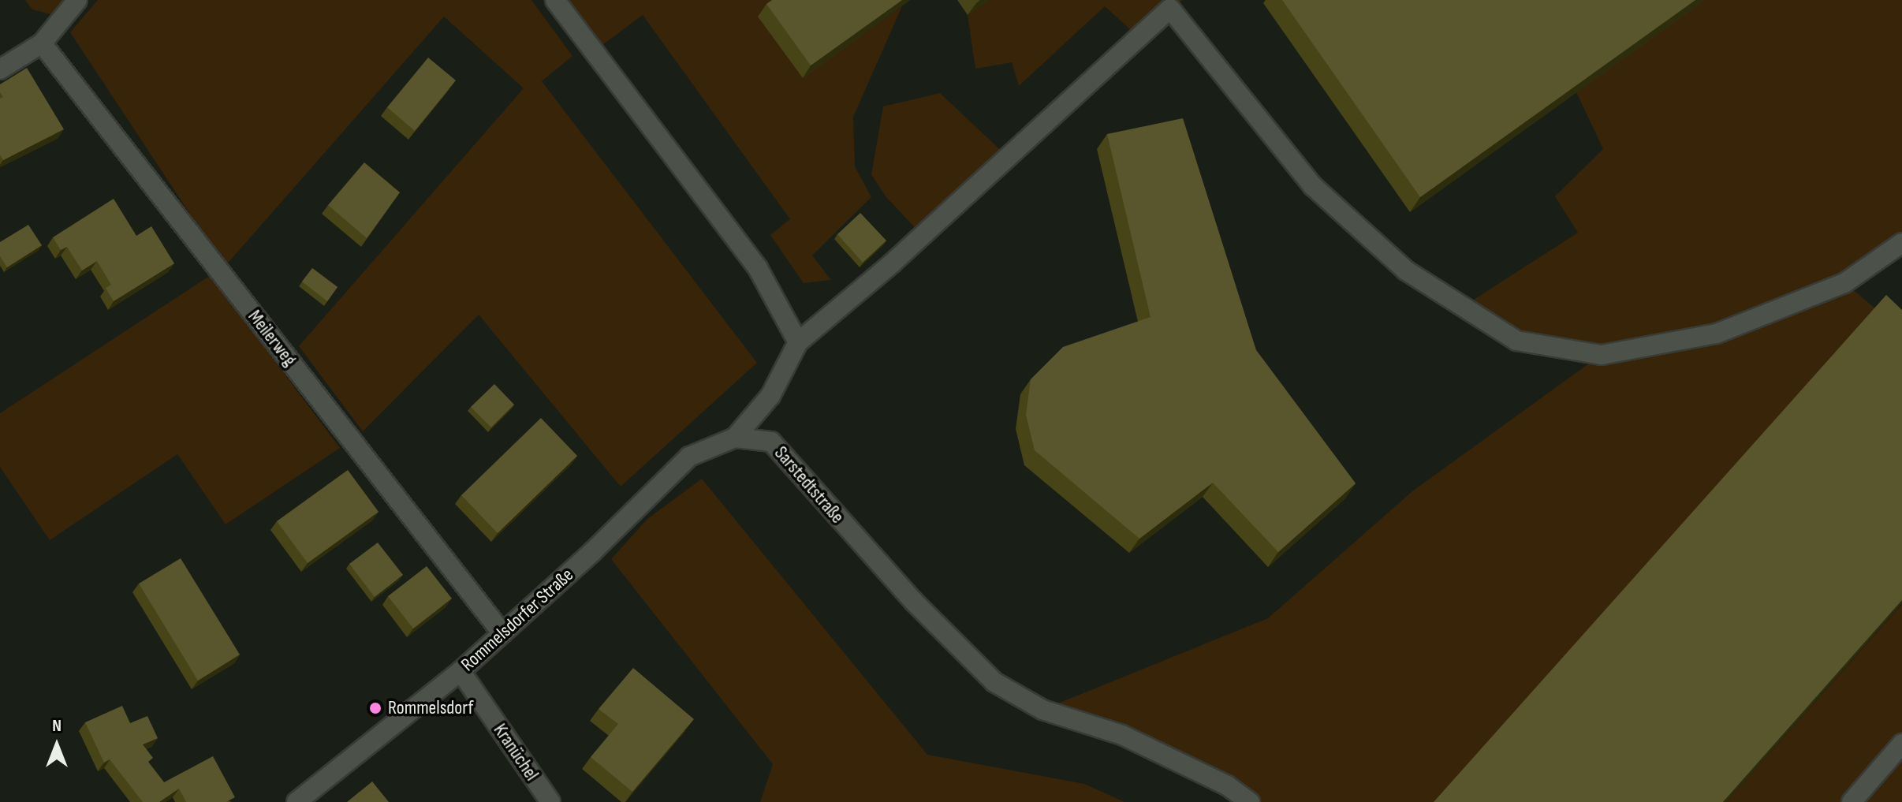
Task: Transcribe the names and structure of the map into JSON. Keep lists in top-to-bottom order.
{
  "streets": {
    "street": [
      "Meilerweg",
      "Sarstedtstraße",
      "Rommelsdorfer Straße",
      "Kranüchel"
    ]
  },
  "crossings": [
    ["Meilerweg", "Rommelsdorfer Straße"],
    ["Sarstedtstraße", "Rommelsdorfer Straße"],
    ["Rommelsdorfer Straße", "Kranüchel"]
  ],
  "places": ["Rommelsdorf"],
  "north": "top"
}
